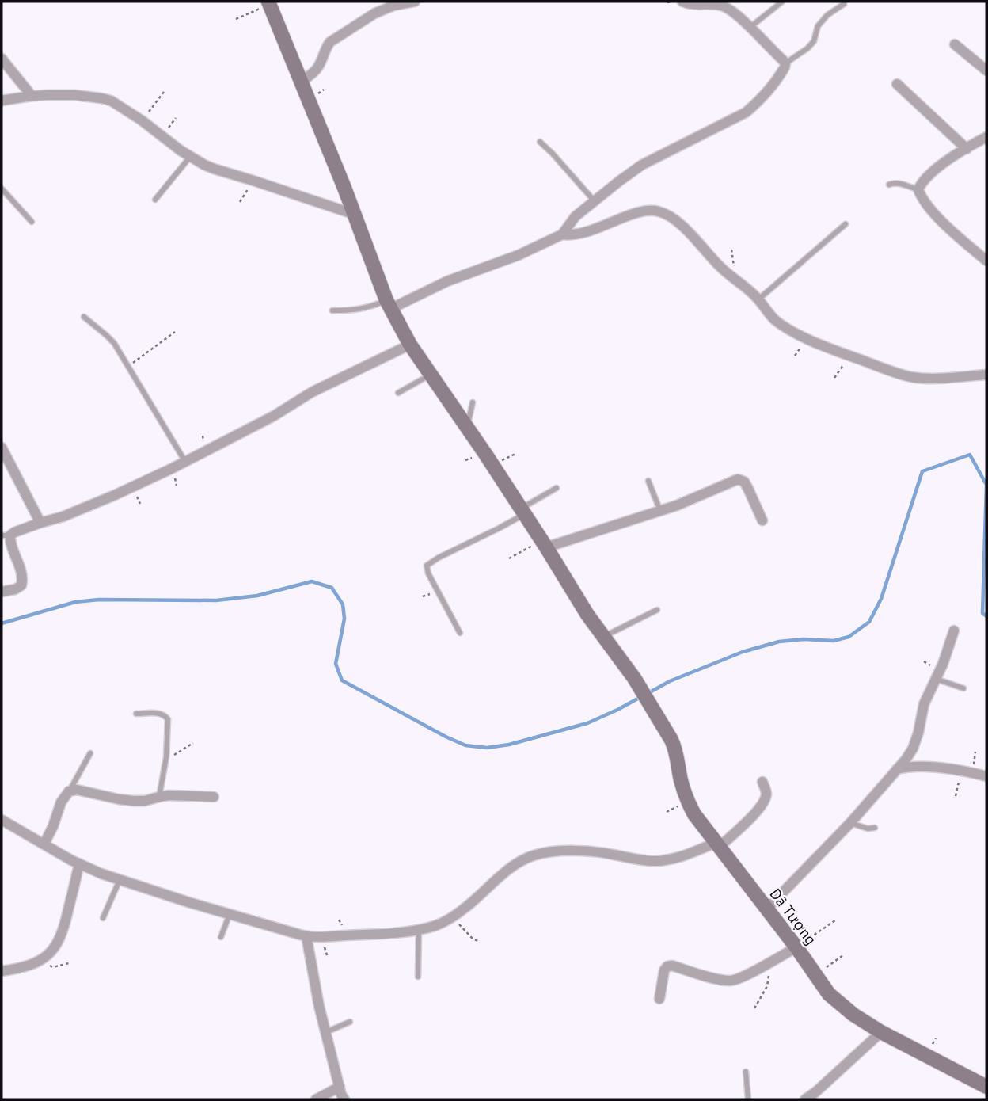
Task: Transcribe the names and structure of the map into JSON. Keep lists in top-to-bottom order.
{
  "streets": {
    "street": ["Dã Tượng"]
  }
}
